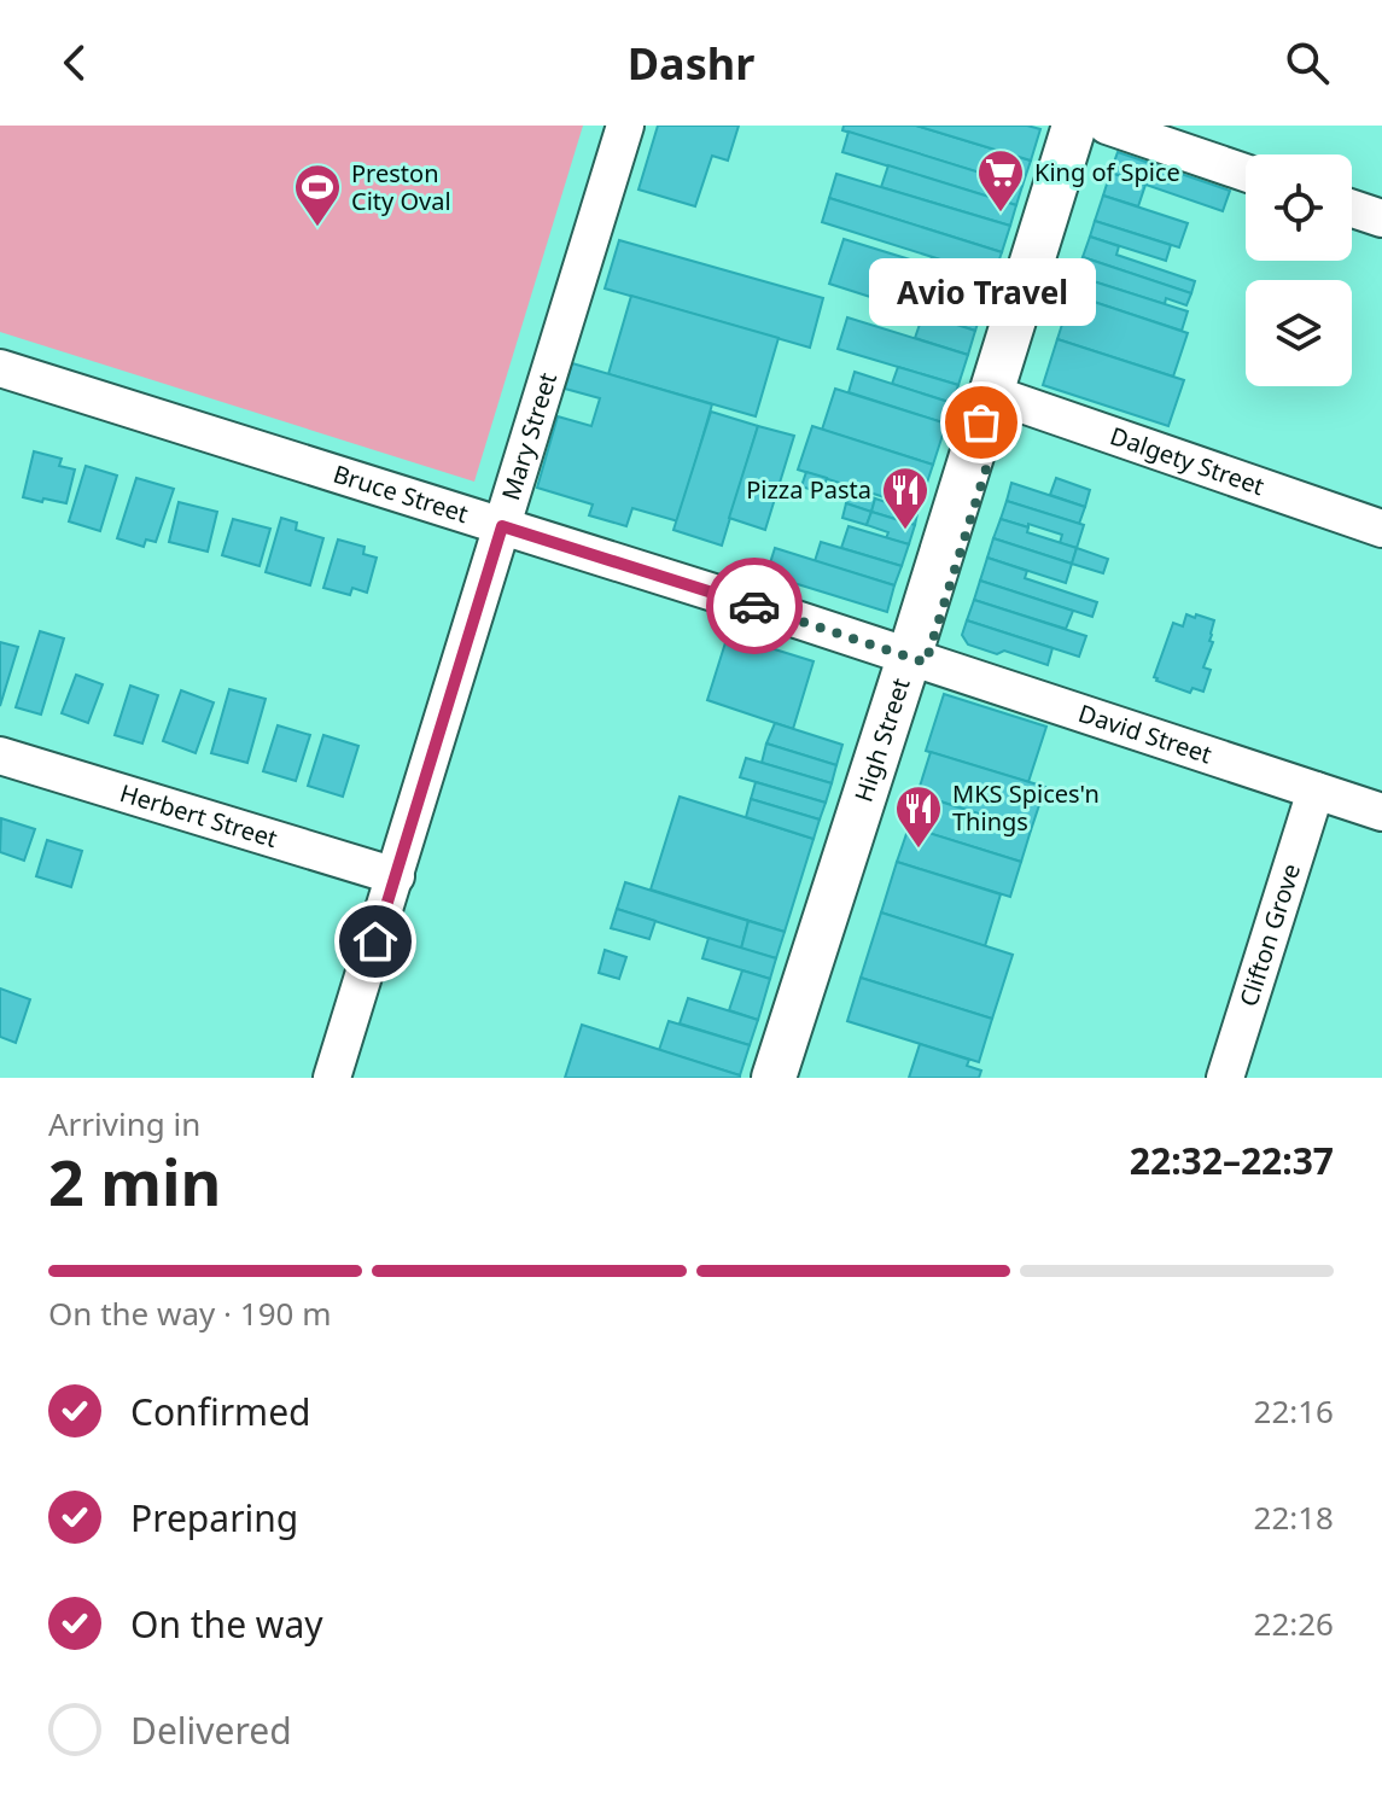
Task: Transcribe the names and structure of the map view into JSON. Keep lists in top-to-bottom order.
{
  "streets": {
    "main road": ["High Street"],
    "street": [
      "Mary Street",
      "Dalgety Street",
      "Bruce Street",
      "David Street",
      "Herbert Street",
      "Clifton Grove"
    ]
  },
  "crossings": [
    ["Mary Street", "Bruce Street"],
    ["Mary Street", "Herbert Street"],
    ["Dalgety Street", "High Street"],
    ["Bruce Street", "David Street"],
    ["Bruce Street", "High Street"],
    ["David Street", "High Street"],
    ["David Street", "Clifton Grove"]
  ],
  "places": {
    "supermarket": ["King of Spice"],
    "sports": ["Preston City Oval"],
    "other": ["Avio Travel"],
    "restaurant": ["Pizza Pasta", "MKS Spices'n Things"]
  },
  "page": {
    "header": "Dashr",
    "bubble": "Avio Travel",
    "heading": ["2 min", "Arriving in", "22:32–22:37"],
    "bar": "On the way · 190 m",
    "list": [
      ["Confirmed", "22:16"],
      ["Preparing", "22:18"],
      ["On the way", "22:26"],
      "Delivered"
    ]
  }
}
